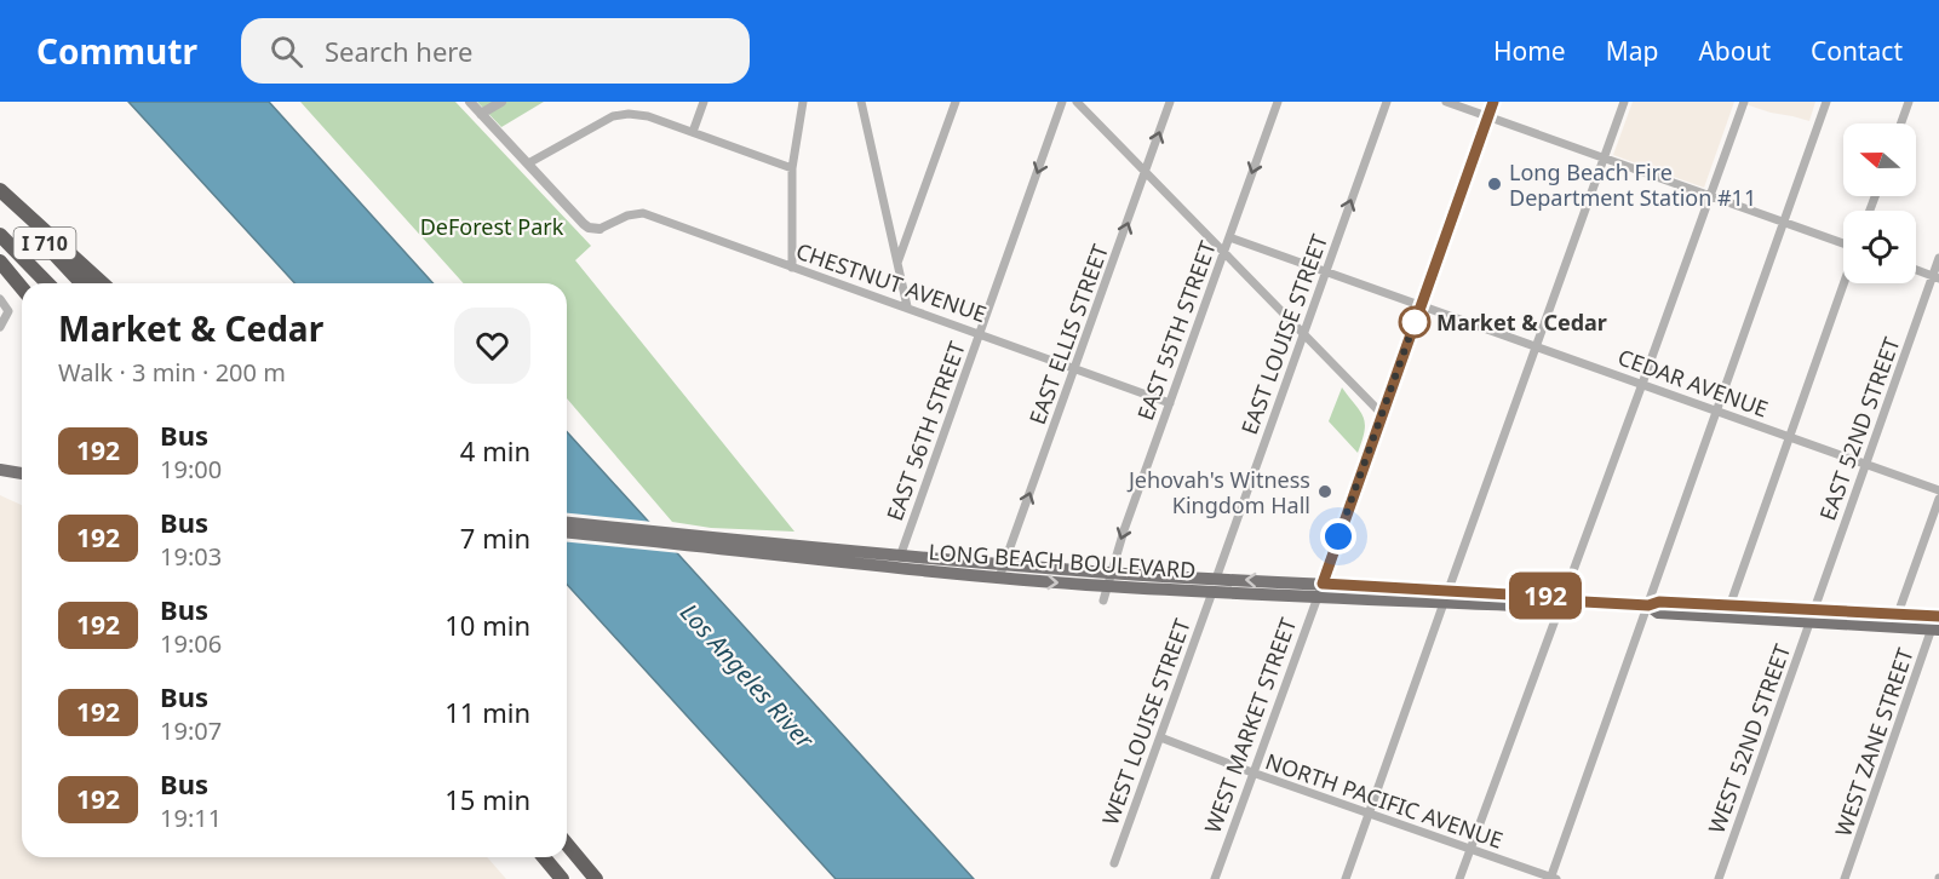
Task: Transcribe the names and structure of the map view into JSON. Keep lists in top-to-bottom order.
{
  "streets": {
    "highway": ["I 710"],
    "main road": ["LONG BEACH BOULEVARD"],
    "street": [
      "CHESTNUT AVENUE",
      "EAST 55TH STREET",
      "EAST ELLIS STREET",
      "EAST LOUISE STREET",
      "CEDAR AVENUE",
      "EAST 52ND STREET",
      "EAST 56TH STREET",
      "WEST LOUISE STREET",
      "WEST MARKET STREET",
      "WEST 52ND STREET",
      "WEST ZANE STREET",
      "NORTH PACIFIC AVENUE"
    ]
  },
  "crossings": [
    ["CHESTNUT AVENUE", "EAST 55TH STREET"],
    ["CHESTNUT AVENUE", "EAST ELLIS STREET"],
    ["CHESTNUT AVENUE", "EAST 56TH STREET"],
    ["EAST 55TH STREET", "CEDAR AVENUE"],
    ["EAST 55TH STREET", "LONG BEACH BOULEVARD"],
    ["EAST ELLIS STREET", "LONG BEACH BOULEVARD"],
    ["EAST LOUISE STREET", "CEDAR AVENUE"],
    ["EAST LOUISE STREET", "LONG BEACH BOULEVARD"],
    ["EAST LOUISE STREET", "WEST LOUISE STREET"],
    ["CEDAR AVENUE", "EAST 52ND STREET"],
    ["EAST 52ND STREET", "LONG BEACH BOULEVARD"],
    ["EAST 52ND STREET", "WEST 52ND STREET"],
    ["EAST 56TH STREET", "LONG BEACH BOULEVARD"],
    ["LONG BEACH BOULEVARD", "WEST LOUISE STREET"],
    ["LONG BEACH BOULEVARD", "WEST MARKET STREET"],
    ["LONG BEACH BOULEVARD", "WEST 52ND STREET"],
    ["LONG BEACH BOULEVARD", "WEST ZANE STREET"],
    ["WEST LOUISE STREET", "NORTH PACIFIC AVENUE"],
    ["WEST MARKET STREET", "NORTH PACIFIC AVENUE"]
  ],
  "one_way": [
    "EAST 55TH STREET",
    "EAST ELLIS STREET",
    "EAST LOUISE STREET",
    "EAST 56TH STREET"
  ],
  "water": ["Los Angeles River"],
  "parks": ["DeForest Park"],
  "places": ["Long Beach Fire Department Station #11", "Market & Cedar", "Jehovah's Witness Kingdom Hall"],
  "lines": ["bus line 192"],
  "north": "left",
  "page": {
    "header": "Commutr",
    "search": "Search here",
    "nav": [
      "Home",
      "Map",
      "About",
      "Contact"
    ],
    "on_map": "192",
    "heading": ["Market & Cedar", "Walk · 3 min · 200 m"],
    "list": [
      {
        "mark": "192",
        "name": "Bus",
        "note": "19:00",
        "value": "4 min"
      },
      {
        "mark": "192",
        "name": "Bus",
        "note": "19:03",
        "value": "7 min"
      },
      {
        "mark": "192",
        "name": "Bus",
        "note": "19:06",
        "value": "10 min"
      },
      {
        "mark": "192",
        "name": "Bus",
        "note": "19:07",
        "value": "11 min"
      },
      {
        "mark": "192",
        "name": "Bus",
        "note": "19:11",
        "value": "15 min"
      }
    ]
  }
}
